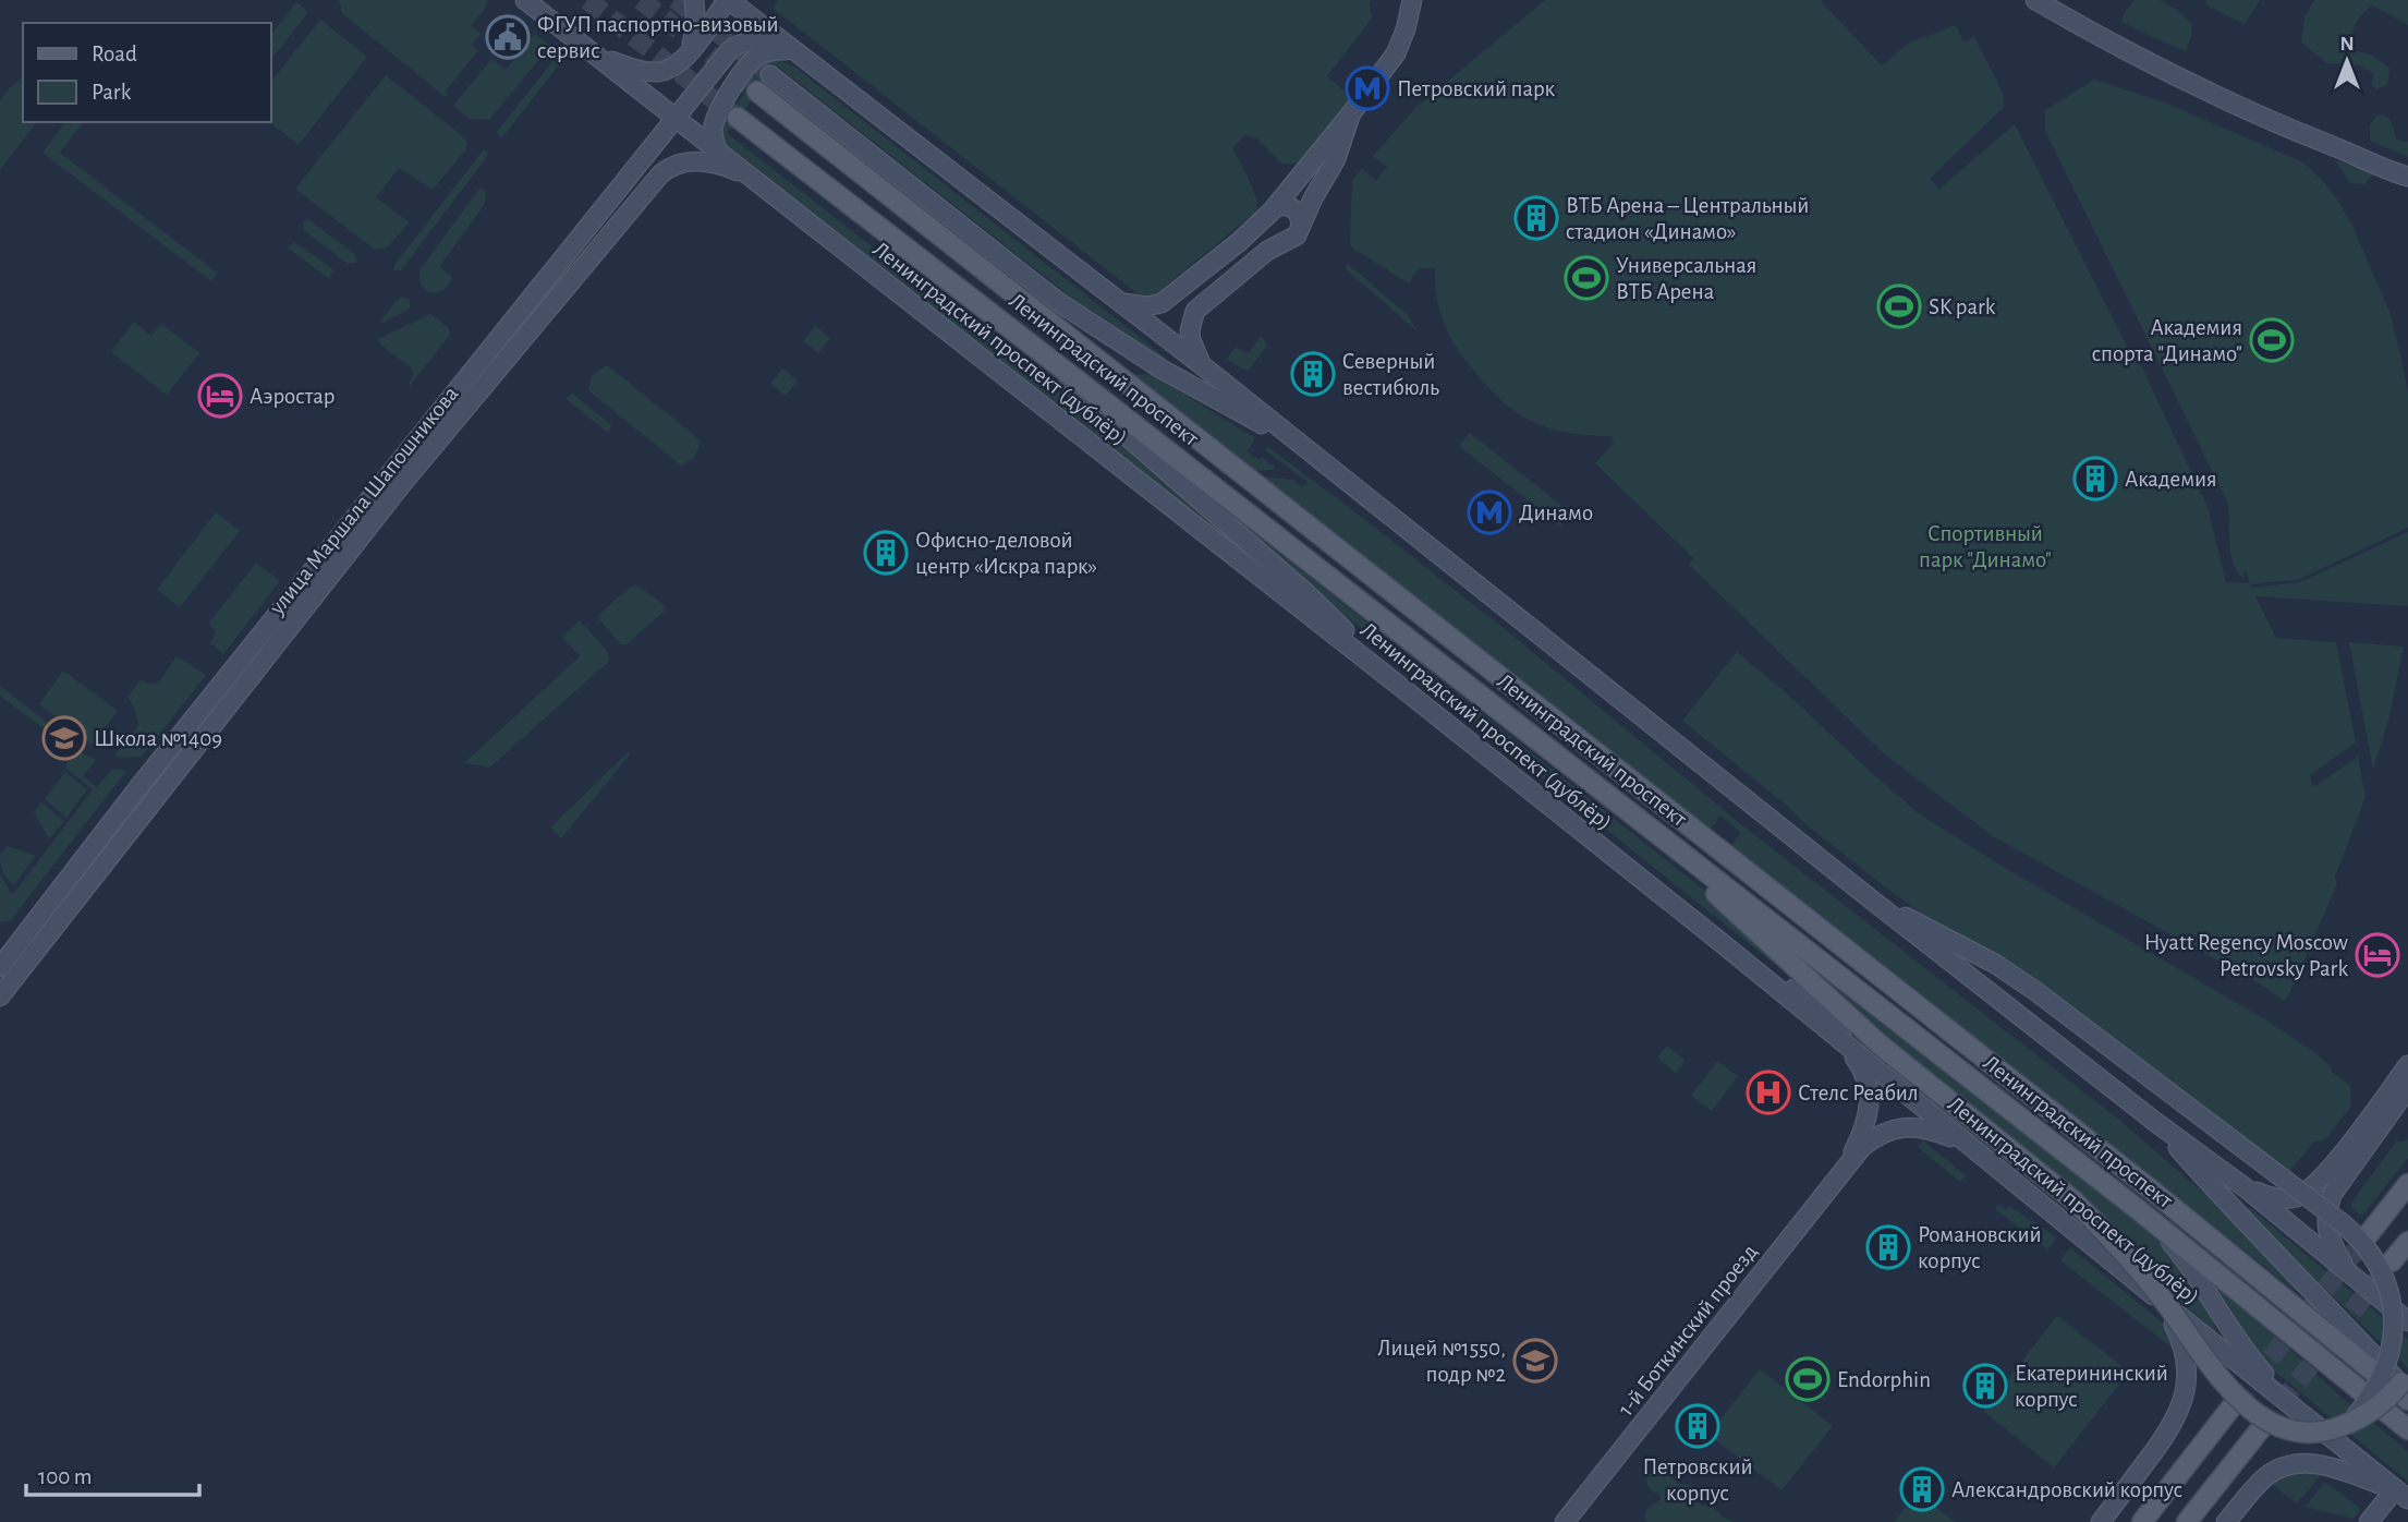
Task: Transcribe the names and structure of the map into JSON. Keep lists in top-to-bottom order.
{
  "streets": {
    "main road": [
      "Ленинградский проспект (дублёр)",
      "Ленинградский проспект",
      "улица Маршала Шапошникова",
      "1-й Боткинский проезд"
    ]
  },
  "crossings": [
    ["Ленинградский проспект (дублёр)", "улица Маршала Шапошникова"],
    ["Ленинградский проспект (дублёр)", "1-й Боткинский проезд"]
  ],
  "parks": ["Спортивный парк \"Динамо\""],
  "places": {
    "public building": ["ФГУП паспортно-визовый сервис"],
    "metro station": ["Петровский парк", "Динамо"],
    "building": [
      "ВТБ Арена – Центральный стадион «Динамо»",
      "Cеверный вестибюль",
      "Академия",
      "Офисно-деловой центр «Искра парк»",
      "Романовский корпус",
      "Екатерининский корпус",
      "Петровский корпус",
      "Александровский корпус"
    ],
    "sports": [
      "Универсальная ВТБ Арена",
      "SK park",
      "Академия спорта \"Динамо\"",
      "Endorphin"
    ],
    "hotel": ["Аэростар", "Hyatt Regency Moscow Petrovsky Park"],
    "school or university": ["Школа №1409", "Лицей №1550, подр №2"],
    "hospital": ["Стелс Реабил"]
  },
  "legend": ["Road", "Park"],
  "scale_bar": "100 m",
  "north": "top"
}
